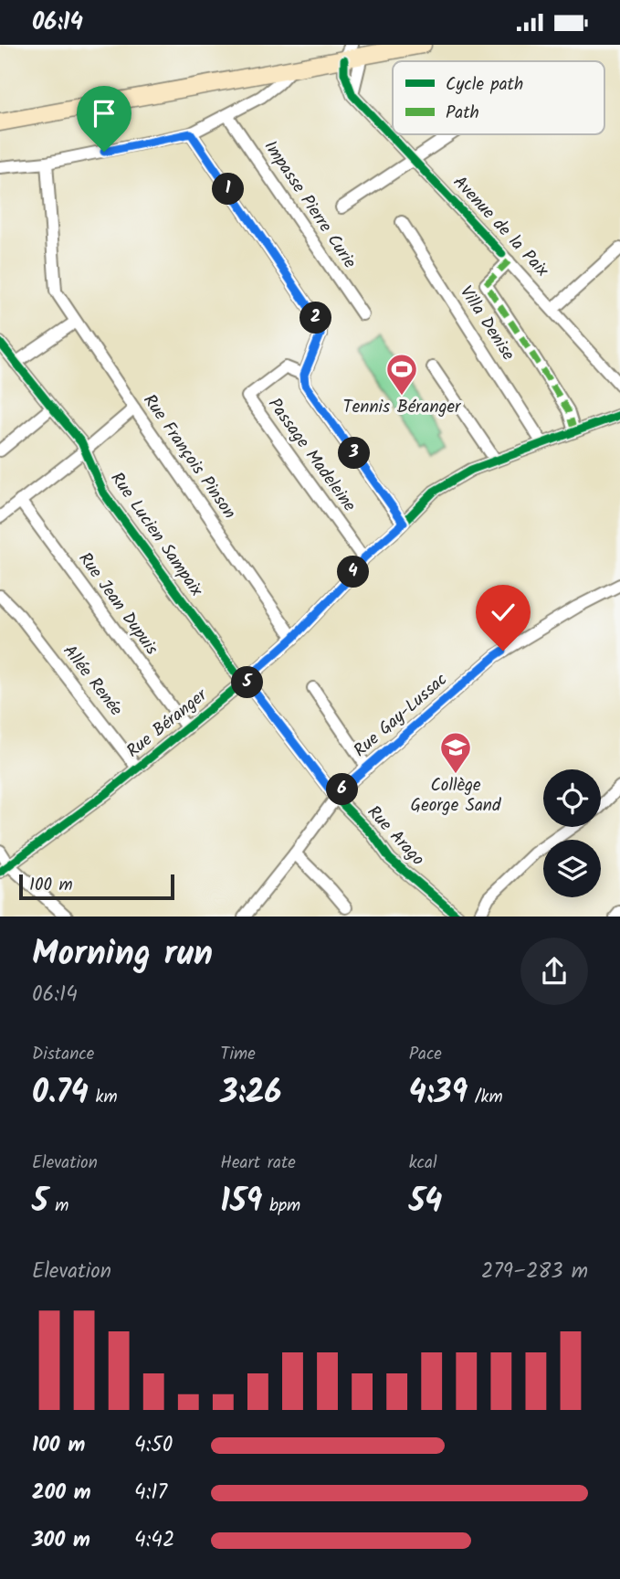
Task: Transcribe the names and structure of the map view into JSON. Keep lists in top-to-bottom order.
{
  "streets": {
    "street": [
      "Impasse Pierre Curie",
      "Avenue de la Paix",
      "Villa Denise",
      "Passage Madeleine",
      "Rue François Pinson",
      "Rue Lucien Sampaix",
      "Rue Jean Dupuis",
      "Allée Renée",
      "Rue Gay-Lussac",
      "Rue Béranger",
      "Rue Arago"
    ]
  },
  "crossings": [
    ["Villa Denise", "Rue Béranger"],
    ["Passage Madeleine", "Rue Béranger"],
    ["Rue François Pinson", "Rue Béranger"],
    ["Rue Lucien Sampaix", "Rue Béranger"],
    ["Rue Lucien Sampaix", "Rue Arago"],
    ["Rue Jean Dupuis", "Rue Béranger"],
    ["Allée Renée", "Rue Béranger"],
    ["Rue Gay-Lussac", "Rue Arago"],
    ["Rue Béranger", "Rue Arago"]
  ],
  "places": {
    "sports": ["Tennis Béranger"],
    "school or university": ["Collège George Sand"]
  },
  "legend": ["Cycle path", "Path"],
  "scale_bar": "100 m",
  "page": {
    "status": "06:14",
    "pins": [
      "1",
      "2",
      "3",
      "4",
      "5",
      "6"
    ],
    "scale": "100 m",
    "heading": ["Morning run", "06:14"],
    "stats": [
      ["Distance", "0.74 km"],
      ["Time", "3:26"],
      ["Pace", "4:39 /km"],
      ["Elevation", "5 m"],
      ["Heart rate", "159 bpm"],
      ["kcal", "54"]
    ],
    "chart": ["Elevation", "279–283 m"],
    "list": [
      {
        "name": "100 m",
        "note": "4:50"
      },
      {
        "name": "200 m",
        "note": "4:17"
      },
      {
        "name": "300 m",
        "note": "4:42"
      }
    ]
  }
}
